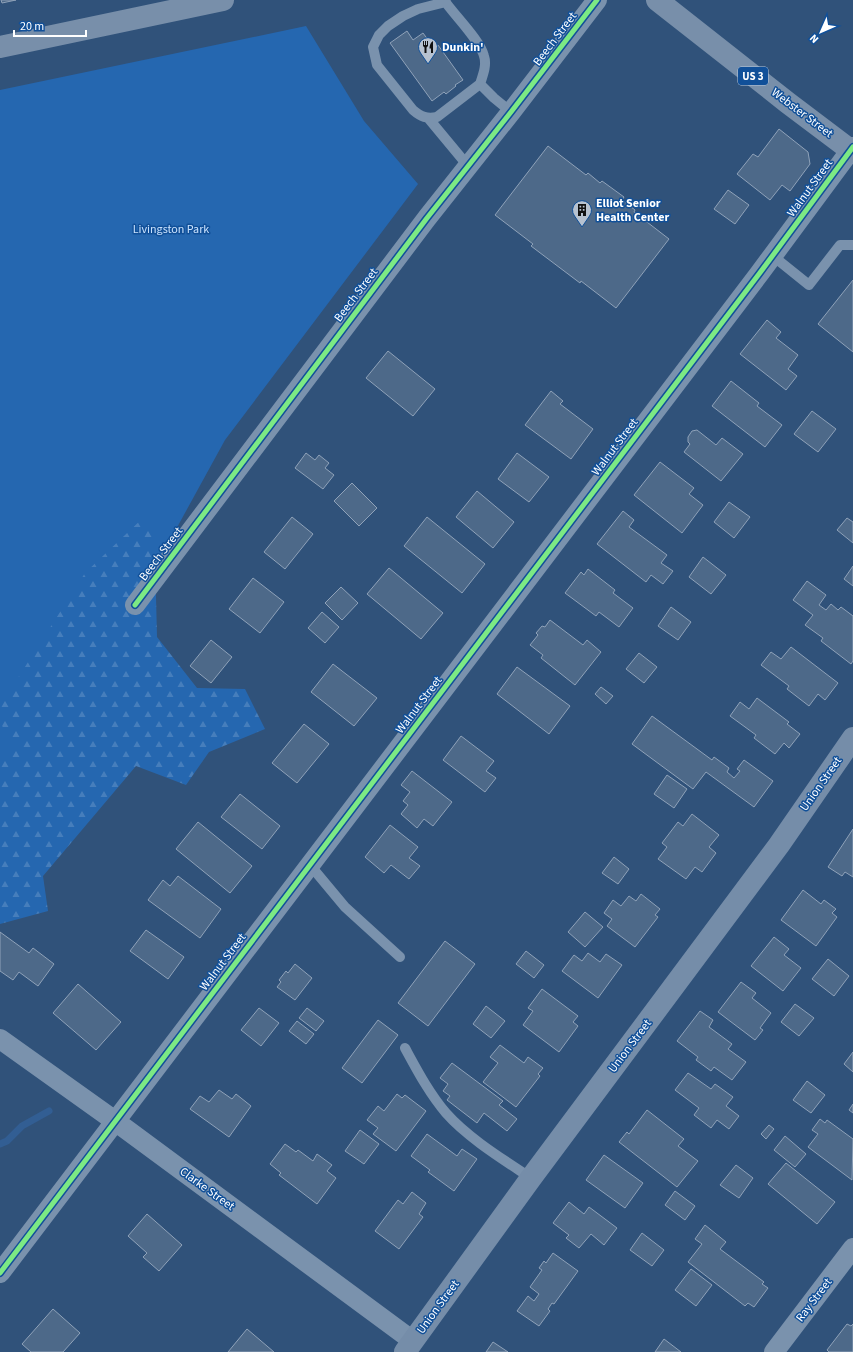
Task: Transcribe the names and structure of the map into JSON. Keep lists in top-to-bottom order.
{
  "streets": {
    "main road": ["US 3", "Webster Street"],
    "street": [
      "Beech Street",
      "Walnut Street",
      "Union Street",
      "Clarke Street",
      "Ray Street"
    ]
  },
  "crossings": [
    ["Webster Street", "Walnut Street"],
    ["Walnut Street", "Clarke Street"],
    ["Union Street", "Clarke Street"]
  ],
  "parks": ["Livingston Park"],
  "places": {
    "restaurant": ["Dunkin'"],
    "building": ["Elliot Senior Health Center"]
  },
  "scale_bar": "20 m",
  "north": "bottom left"
}
